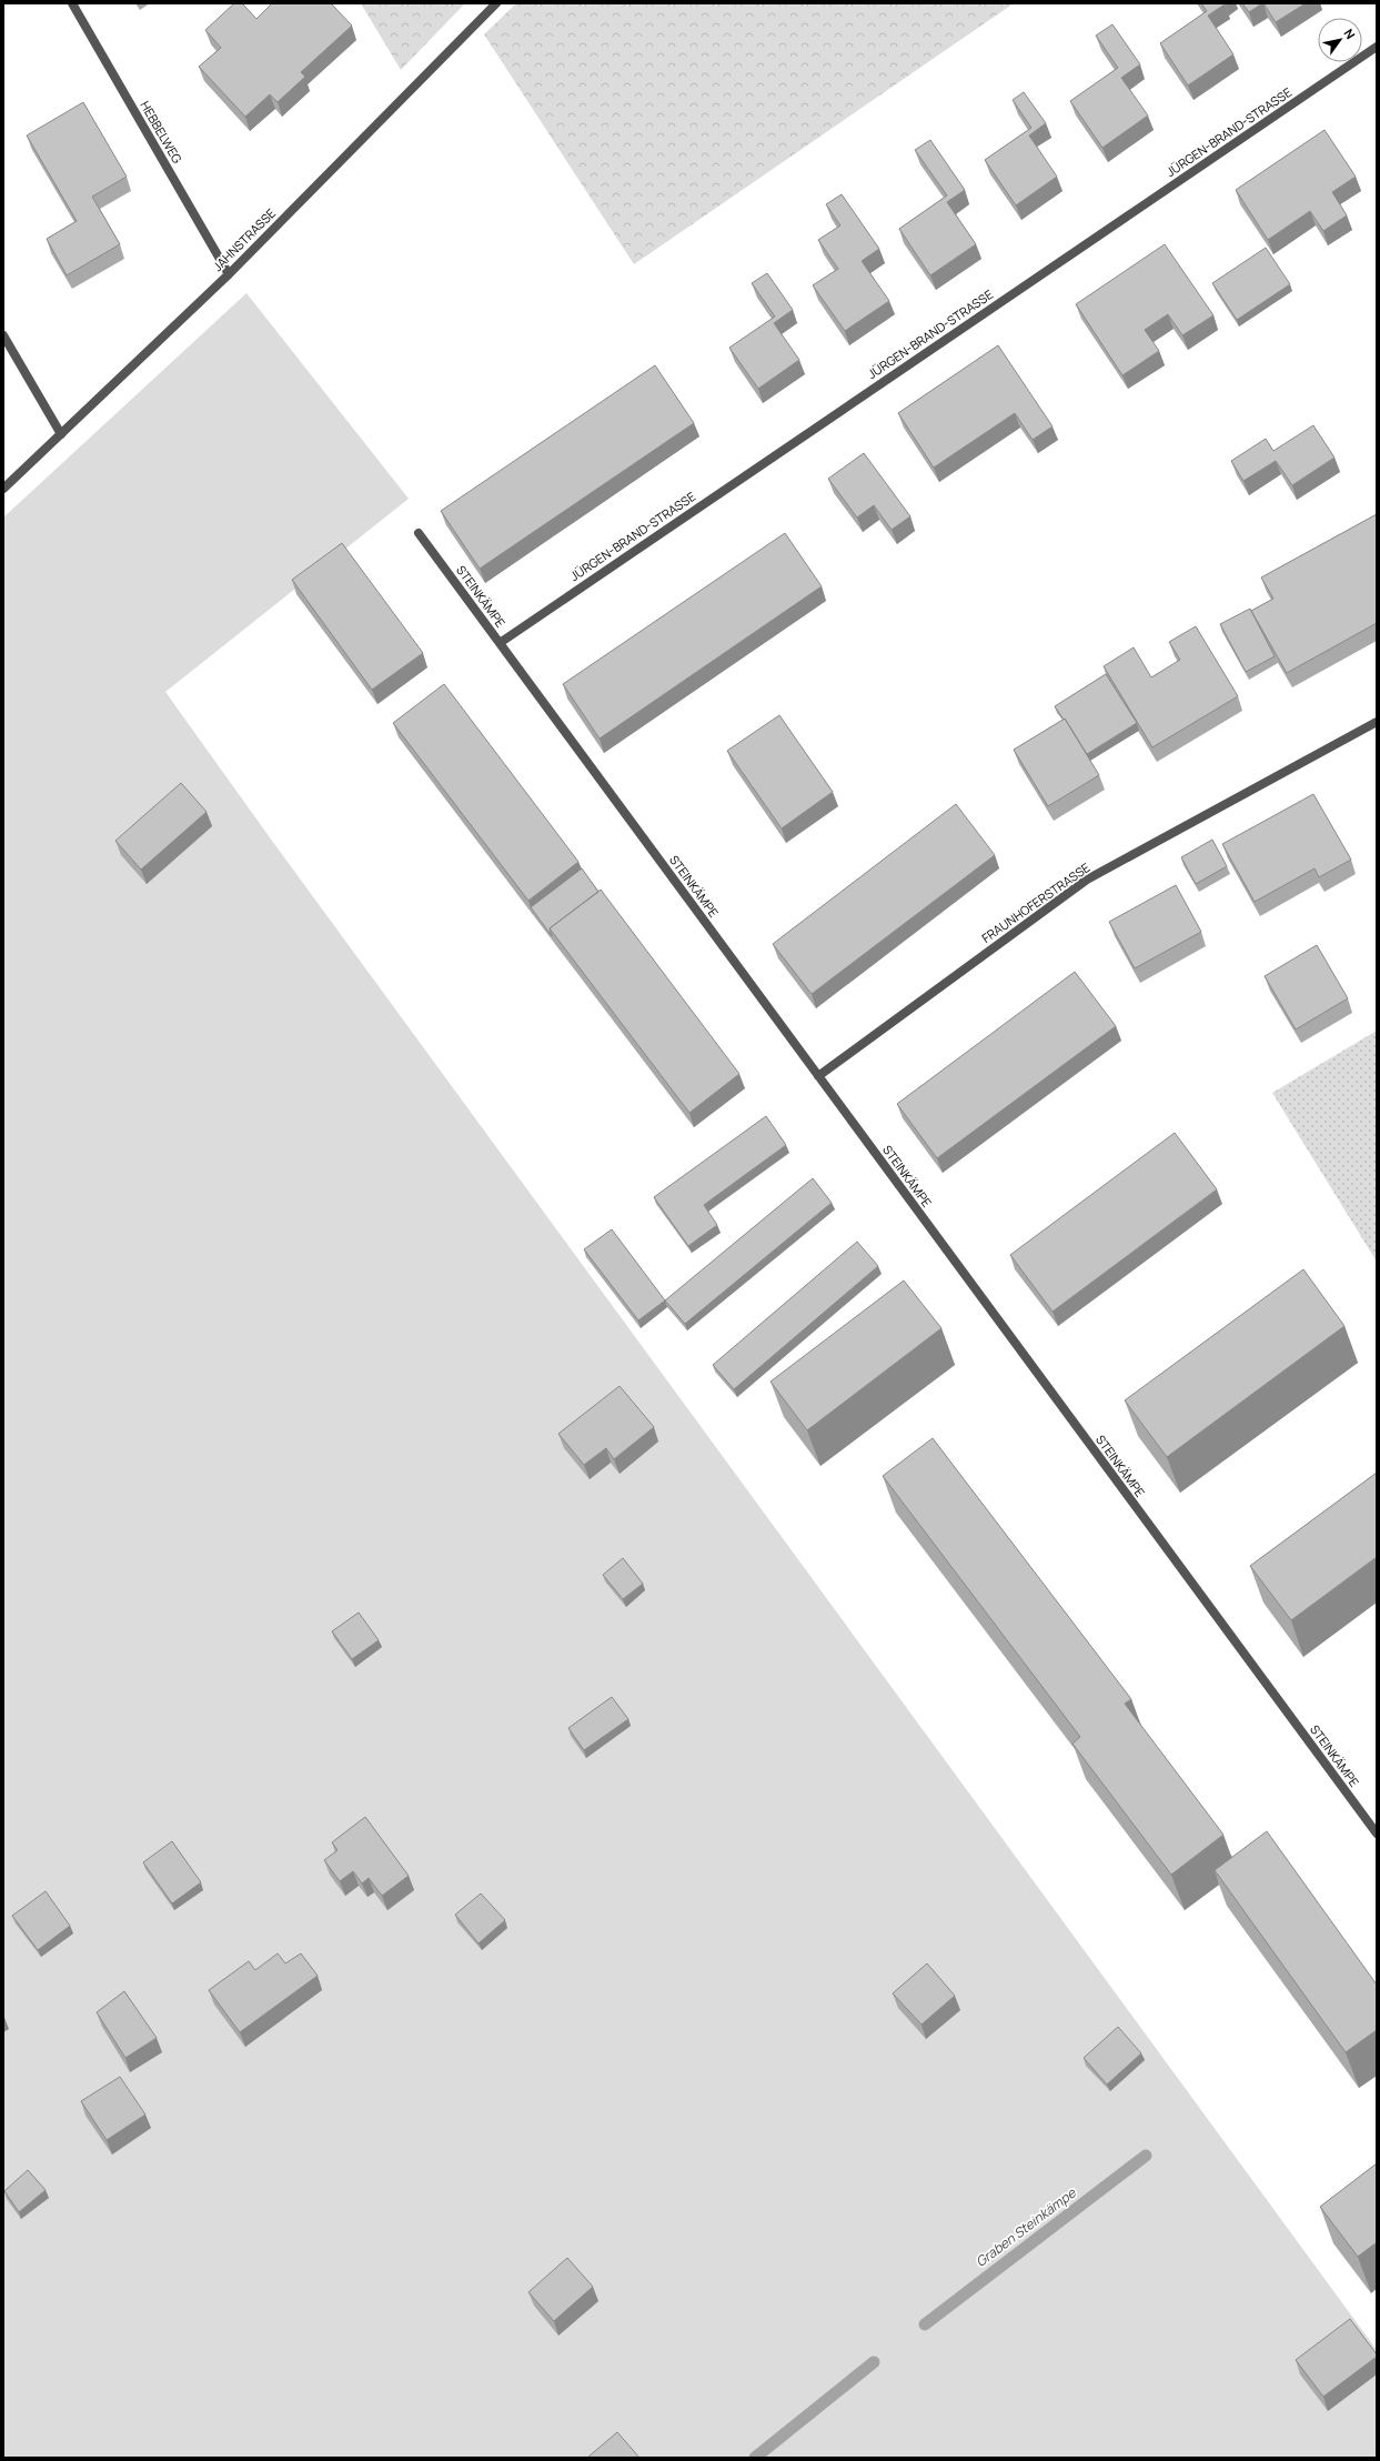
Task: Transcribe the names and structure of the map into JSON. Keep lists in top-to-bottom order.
{
  "streets": {
    "street": [
      "HEBBELWEG",
      "JÜRGEN-BRAND-STRASSE",
      "JAHNSTRASSE",
      "STEINKÄMPE",
      "FRAUNHOFERSTRASSE"
    ]
  },
  "crossings": [
    ["HEBBELWEG", "JAHNSTRASSE"],
    ["JÜRGEN-BRAND-STRASSE", "STEINKÄMPE"],
    ["STEINKÄMPE", "FRAUNHOFERSTRASSE"]
  ],
  "water": ["Graben Steinkämpe"],
  "north": "top right"
}
